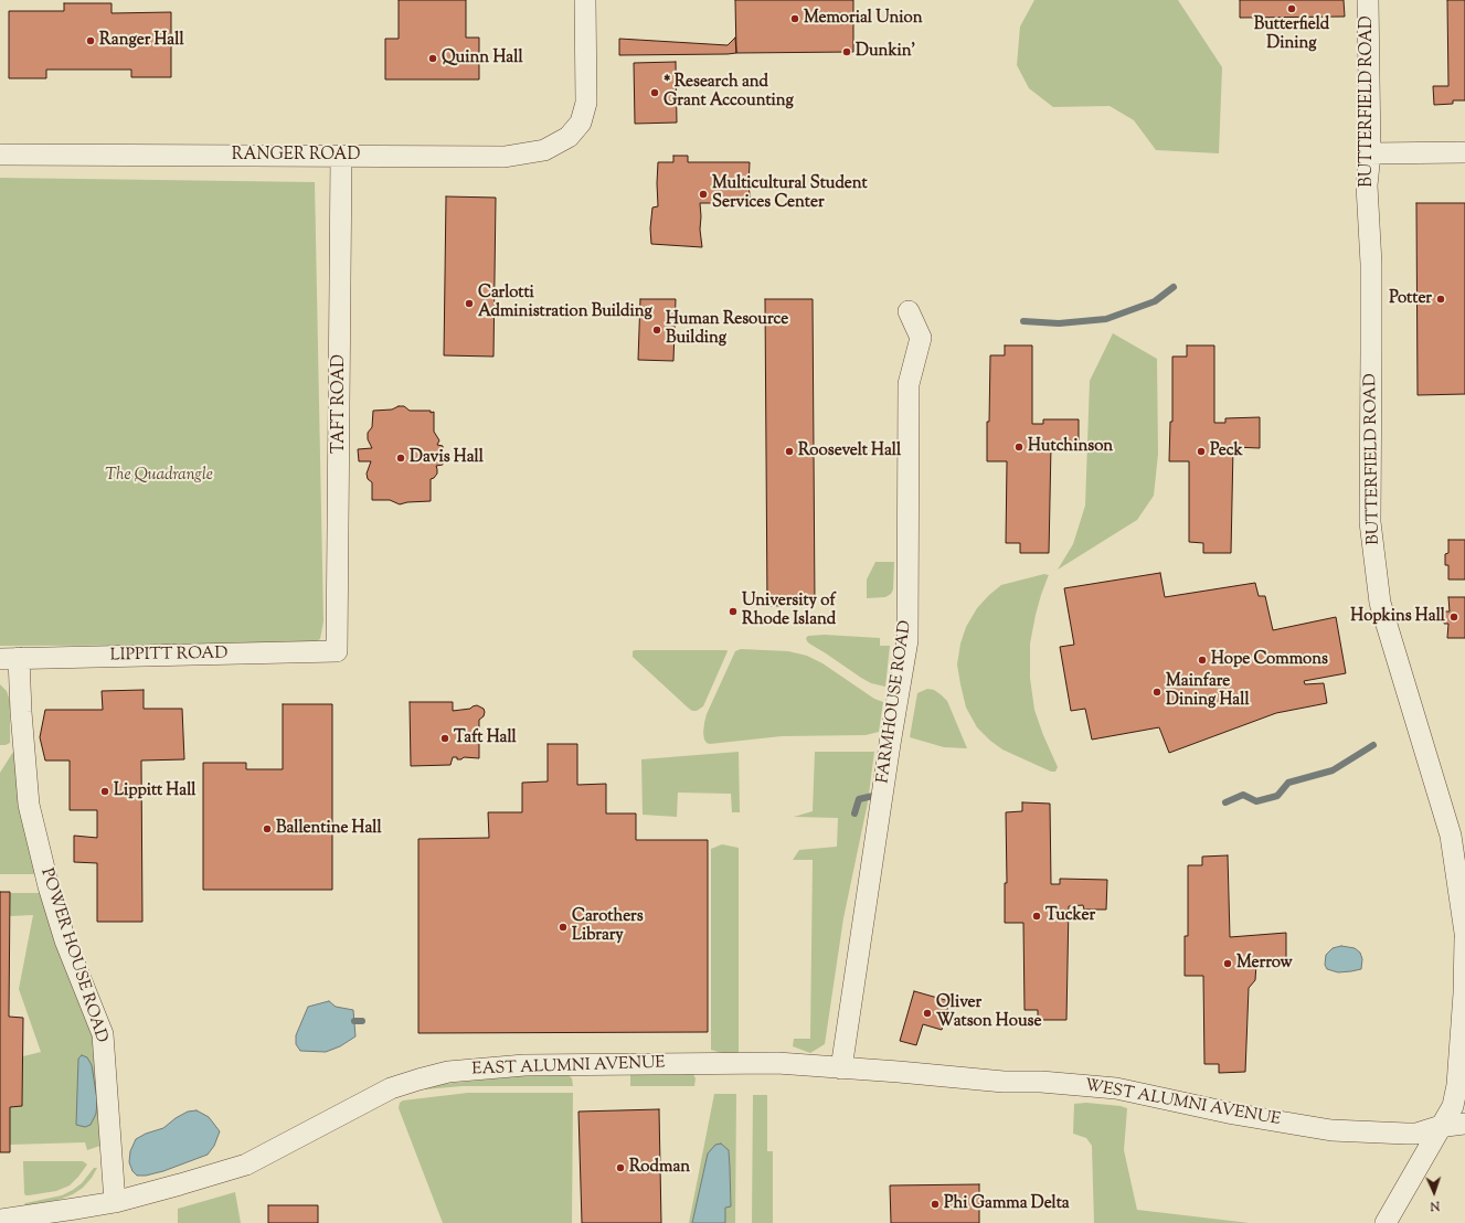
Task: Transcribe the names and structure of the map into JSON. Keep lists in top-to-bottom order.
{
  "streets": {
    "street": [
      "BUTTERFIELD ROAD",
      "RANGER ROAD",
      "TAFT ROAD",
      "LIPPITT ROAD",
      "FARMHOUSE ROAD",
      "POWER HOUSE ROAD",
      "EAST ALUMNI AVENUE",
      "WEST ALUMNI AVENUE"
    ]
  },
  "crossings": [
    ["RANGER ROAD", "TAFT ROAD"],
    ["TAFT ROAD", "LIPPITT ROAD"],
    ["LIPPITT ROAD", "POWER HOUSE ROAD"],
    ["FARMHOUSE ROAD", "EAST ALUMNI AVENUE"],
    ["POWER HOUSE ROAD", "EAST ALUMNI AVENUE"],
    ["EAST ALUMNI AVENUE", "WEST ALUMNI AVENUE"]
  ],
  "parks": ["The Quadrangle"],
  "places": [
    "Butterfield Dining",
    "Memorial Union",
    "Ranger Hall",
    "Dunkin'",
    "Quinn Hall",
    "* Research and Grant Accounting",
    "Multicultural Student Services Center",
    "Potter",
    "Carlotti Administration Building",
    "Human Resource Building",
    "Hutchinson",
    "Roosevelt Hall",
    "Peck",
    "Davis Hall",
    "University of Rhode Island",
    "Hopkins Hall",
    "Hope Commons",
    "Mainfare Dining Hall",
    "Taft Hall",
    "Lippitt Hall",
    "Ballentine Hall",
    "Tucker",
    "Carothers Library",
    "Merrow",
    "Oliver Watson House",
    "Rodman",
    "Phi Gamma Delta"
  ],
  "north": "bottom"
}
